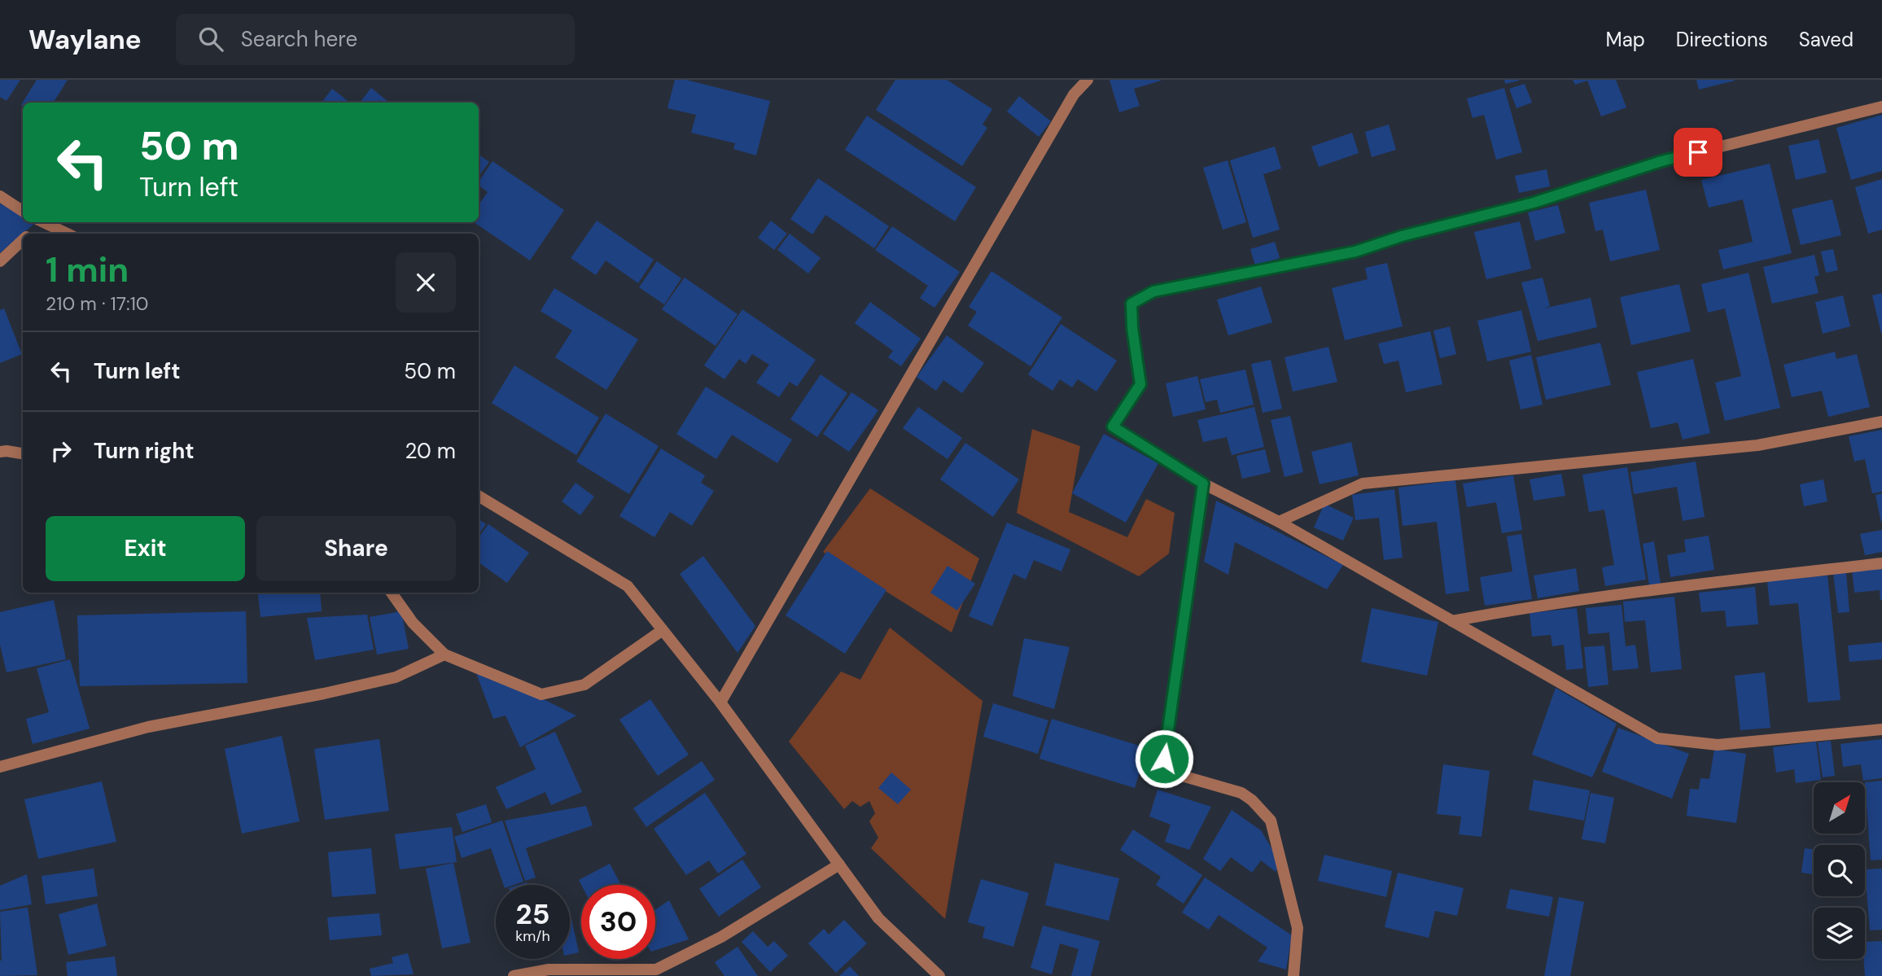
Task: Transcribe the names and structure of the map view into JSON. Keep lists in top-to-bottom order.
{
  "north": "top right",
  "page": {
    "header": "Waylane",
    "search": "Search here",
    "nav": ["Map", "Directions", "Saved"],
    "turn": ["50 m", "Turn left"],
    "heading": ["1 min", "210 m · 17:10"],
    "list": [
      {
        "name": "Turn left",
        "value": "50 m"
      },
      {
        "name": "Turn right",
        "value": "20 m"
      }
    ],
    "buttons": ["Exit", "Share"],
    "speed": "25 km/h",
    "limit": "30"
  }
}
